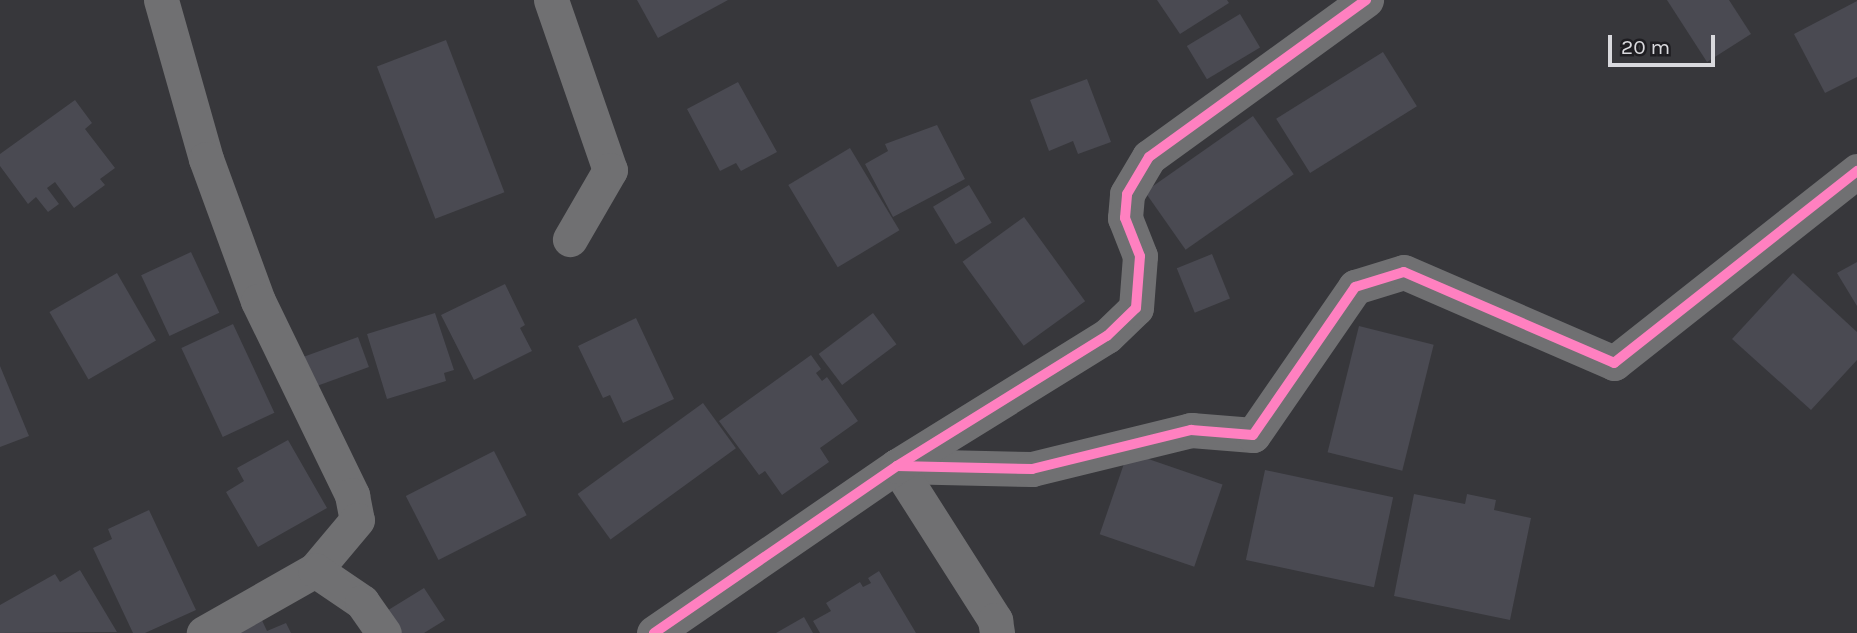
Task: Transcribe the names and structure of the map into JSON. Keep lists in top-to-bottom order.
{
  "scale_bar": "20 m"
}
